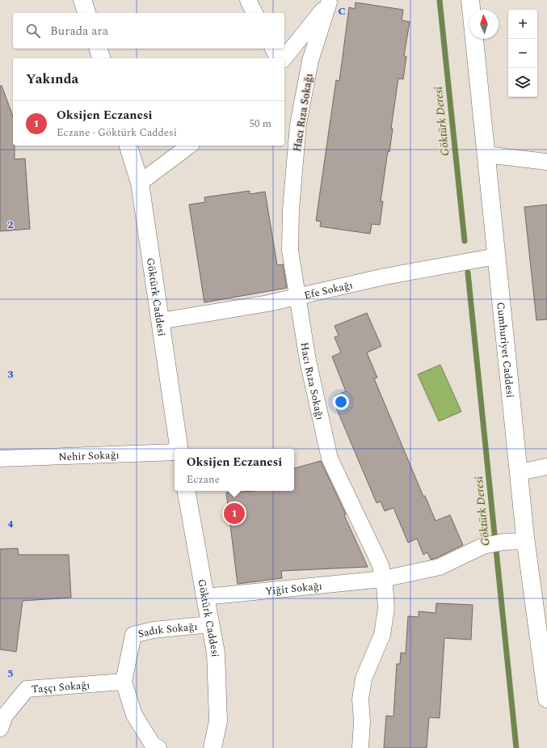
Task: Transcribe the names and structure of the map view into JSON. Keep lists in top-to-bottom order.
{
  "streets": {
    "main road": ["Göktürk Caddesi", "Cumhuriyet Caddesi"],
    "street": [
      "Hacı Rıza Sokağı",
      "Efe Sokağı",
      "Nehir Sokağı",
      "Yiğit Sokağı",
      "Sadık Sokağı",
      "Taşçı Sokağı"
    ]
  },
  "crossings": [
    ["Hacı Rıza Sokağı", "Efe Sokağı"],
    ["Hacı Rıza Sokağı", "Yiğit Sokağı"],
    ["Efe Sokağı", "Göktürk Caddesi"],
    ["Efe Sokağı", "Cumhuriyet Caddesi"],
    ["Göktürk Caddesi", "Yiğit Sokağı"],
    ["Göktürk Caddesi", "Sadık Sokağı"],
    ["Cumhuriyet Caddesi", "Yiğit Sokağı"],
    ["Sadık Sokağı", "Taşçı Sokağı"]
  ],
  "water": ["Göktürk Deresi"],
  "north": "top",
  "page": {
    "map_buttons": ["+", "−"],
    "search": "Burada ara",
    "heading": "Yakında",
    "list": [
      {
        "mark": "1",
        "name": "Oksijen Eczanesi",
        "note": "Eczane · Göktürk Caddesi",
        "value": "50 m"
      }
    ],
    "popup": ["Oksijen Eczanesi", "Eczane"],
    "pins": "1"
  },
  "grid": {
    "columns": ["C"],
    "rows": [
      "2",
      "3",
      "4",
      "5"
    ]
  }
}
